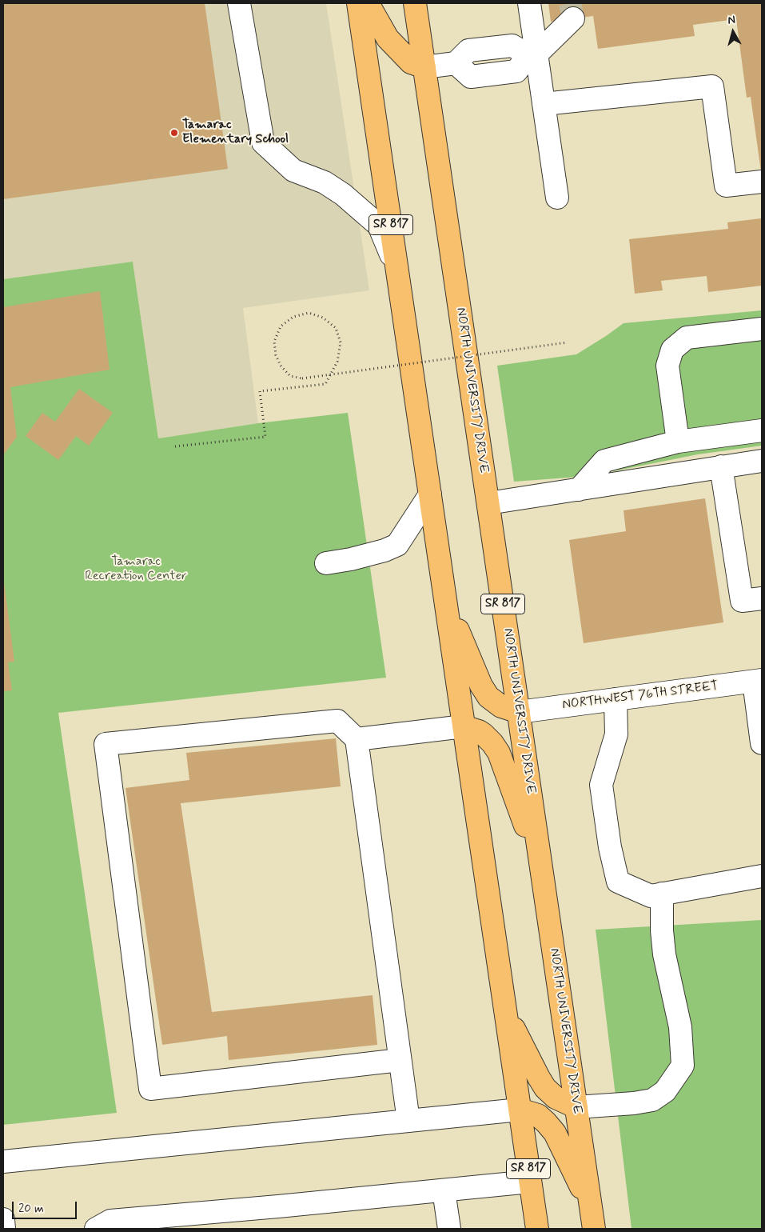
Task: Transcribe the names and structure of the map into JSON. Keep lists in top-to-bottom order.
{
  "streets": {
    "main road": ["SR 817", "NORTH UNIVERSITY DRIVE"],
    "street": ["NORTHWEST 76TH STREET"]
  },
  "crossings": [
    ["NORTH UNIVERSITY DRIVE", "NORTHWEST 76TH STREET"]
  ],
  "parks": ["Tamarac Recreation Center"],
  "places": ["Tamarac Elementary School"],
  "scale_bar": "20 m",
  "north": "top"
}
